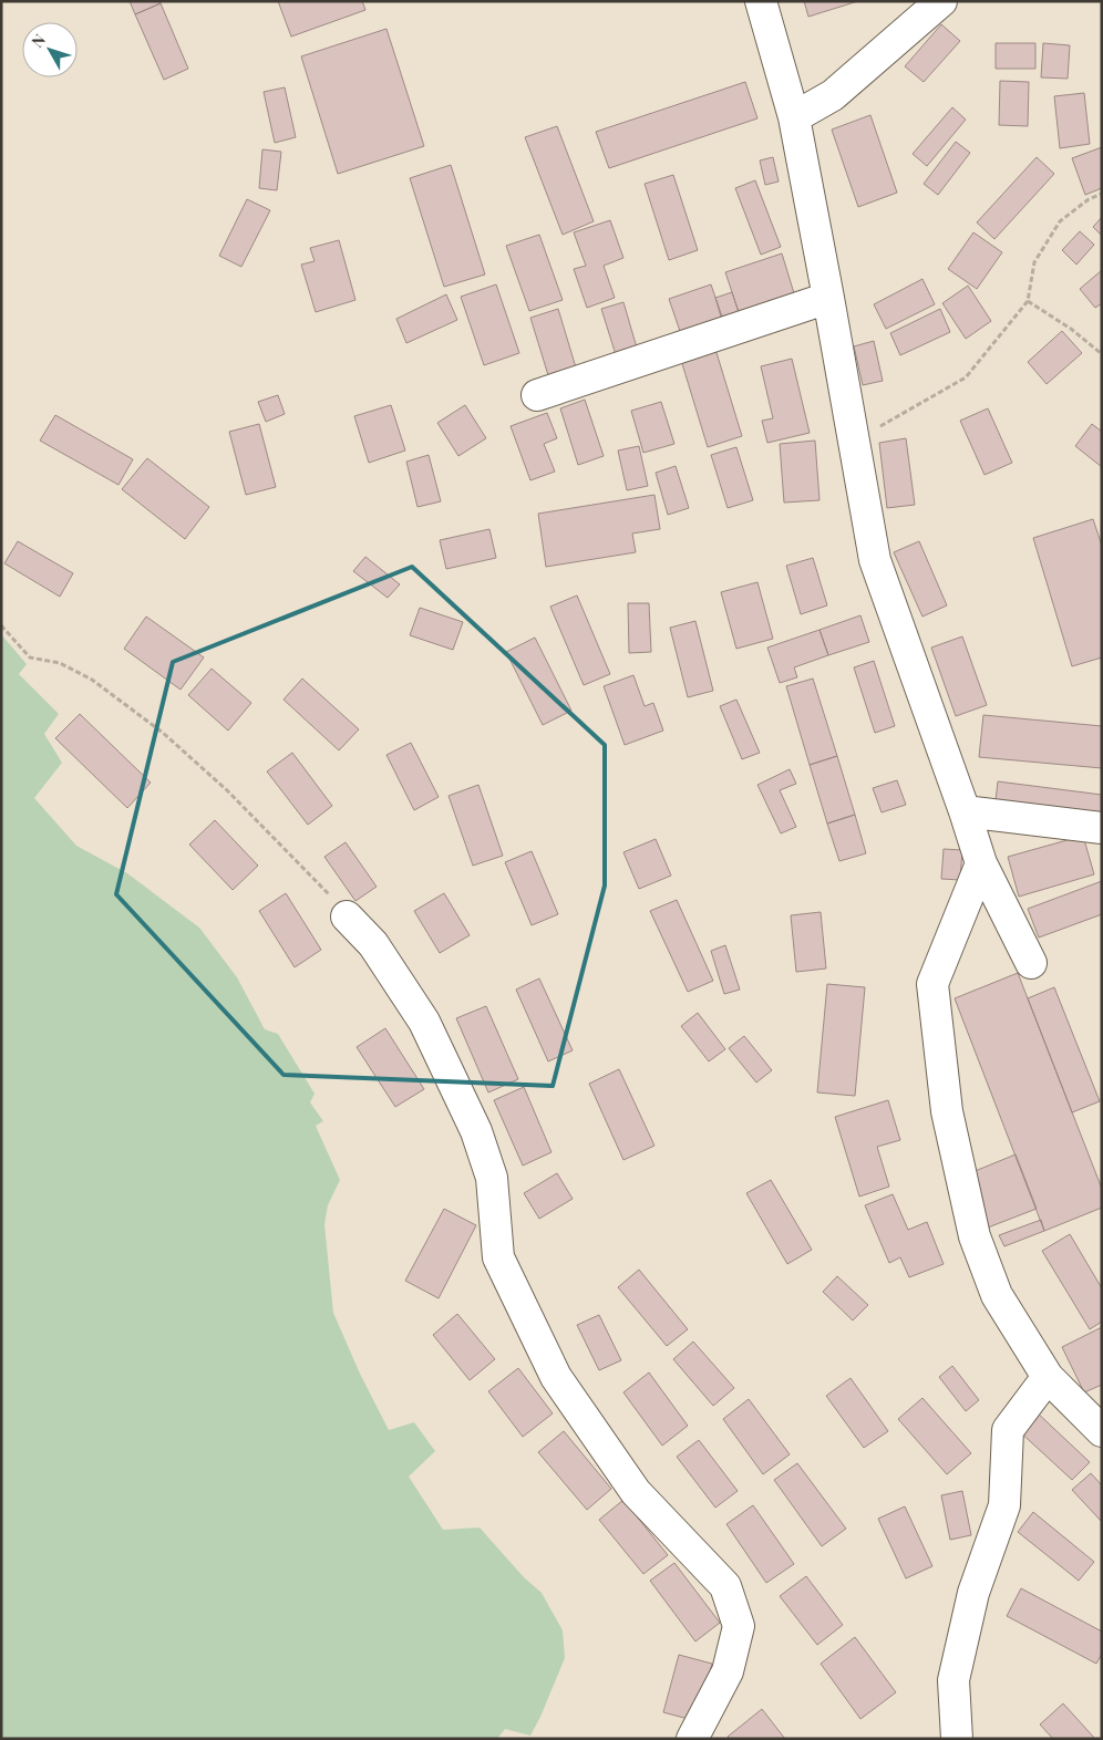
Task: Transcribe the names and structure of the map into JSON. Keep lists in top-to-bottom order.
{
  "north": "top left"
}
